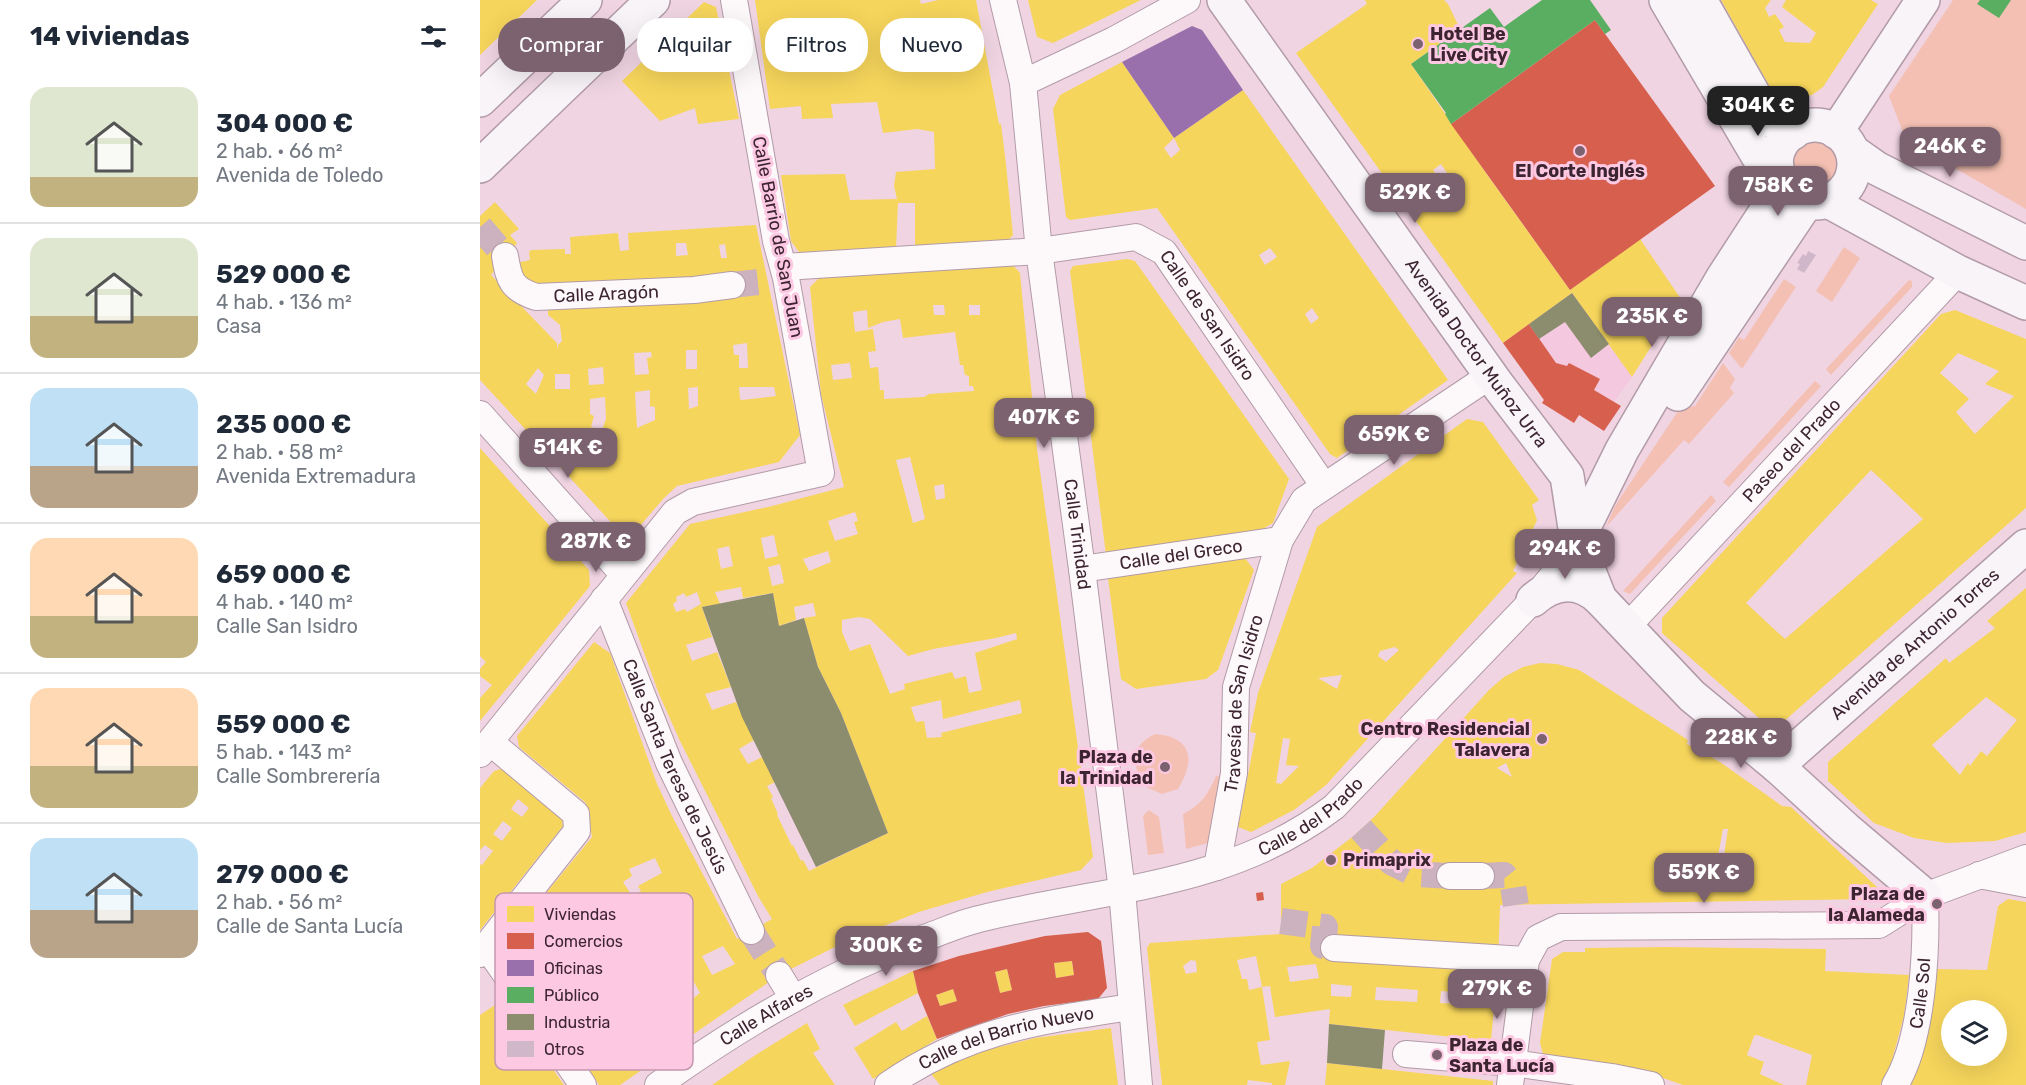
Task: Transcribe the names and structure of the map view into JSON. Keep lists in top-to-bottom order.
{
  "streets": {
    "street": [
      "Calle Barrio de San Juan",
      "Calle Aragón",
      "Calle de San Isidro",
      "Avenida Doctor Muñoz Urra",
      "Paseo del Prado",
      "Calle Trinidad",
      "Calle del Greco",
      "Avenida de Antonio Torres",
      "Travesía de San Isidro",
      "Calle Santa Teresa de Jesús",
      "Calle del Prado",
      "Calle Sol",
      "Calle Alfares",
      "Calle del Barrio Nuevo"
    ]
  },
  "crossings": [
    ["Calle Barrio de San Juan", "Calle de San Isidro"],
    ["Calle de San Isidro", "Calle Trinidad"],
    ["Calle de San Isidro", "Travesía de San Isidro"],
    ["Avenida Doctor Muñoz Urra", "Travesía de San Isidro"],
    ["Avenida Doctor Muñoz Urra", "Calle del Prado"],
    ["Calle Trinidad", "Calle del Greco"],
    ["Calle Trinidad", "Calle del Prado"],
    ["Calle Trinidad", "Calle Alfares"],
    ["Calle Trinidad", "Calle del Barrio Nuevo"],
    ["Calle del Greco", "Travesía de San Isidro"],
    ["Travesía de San Isidro", "Calle del Prado"],
    ["Calle del Prado", "Calle Alfares"]
  ],
  "places": [
    "Hotel Be Live City",
    "El Corte Inglés",
    "Centro Residencial Talavera",
    "Plaza de la Trinidad",
    "Primaprix",
    "Plaza de la Alameda",
    "Plaza de Santa Lucía"
  ],
  "legend": [
    "Viviendas",
    "Comercios",
    "Oficinas",
    "Público",
    "Industria",
    "Otros"
  ],
  "page": {
    "heading": "14 viviendas",
    "chip": [
      "Comprar",
      "Alquilar",
      "Filtros",
      "Nuevo"
    ],
    "list": [
      {
        "name": "304 000 €",
        "note": "2 hab. · 66 m² · Avenida de Toledo"
      },
      {
        "name": "529 000 €",
        "note": "4 hab. · 136 m² · Casa"
      },
      {
        "name": "235 000 €",
        "note": "2 hab. · 58 m² · Avenida Extremadura"
      },
      {
        "name": "659 000 €",
        "note": "4 hab. · 140 m² · Calle San Isidro"
      },
      {
        "name": "559 000 €",
        "note": "5 hab. · 143 m² · Calle Sombrerería"
      },
      {
        "name": "279 000 €",
        "note": "2 hab. · 56 m² · Calle de Santa Lucía"
      }
    ],
    "price": [
      "304K €",
      "246K €",
      "758K €",
      "529K €",
      "235K €",
      "407K €",
      "659K €",
      "514K €",
      "287K €",
      "294K €",
      "228K €",
      "559K €",
      "300K €",
      "279K €"
    ]
  }
}
